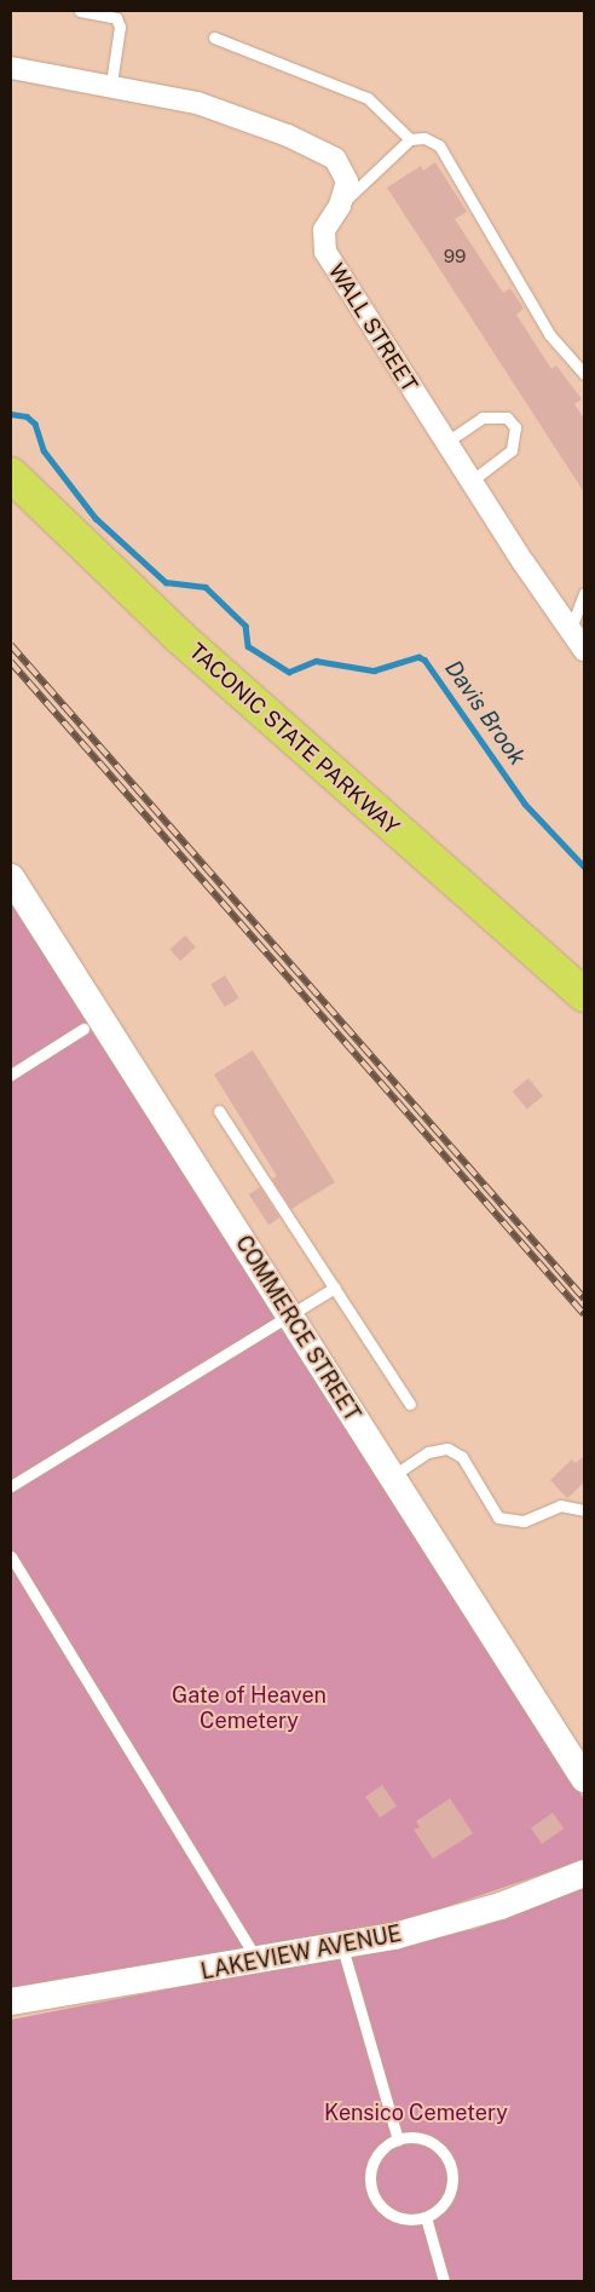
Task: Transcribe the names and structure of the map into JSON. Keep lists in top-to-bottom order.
{
  "streets": {
    "highway": ["TACONIC STATE PARKWAY"],
    "street": ["WALL STREET", "COMMERCE STREET", "LAKEVIEW AVENUE"]
  },
  "water": ["Davis Brook"],
  "parks": ["Gate of Heaven Cemetery", "Kensico Cemetery"],
  "house_numbers": ["99"]
}
